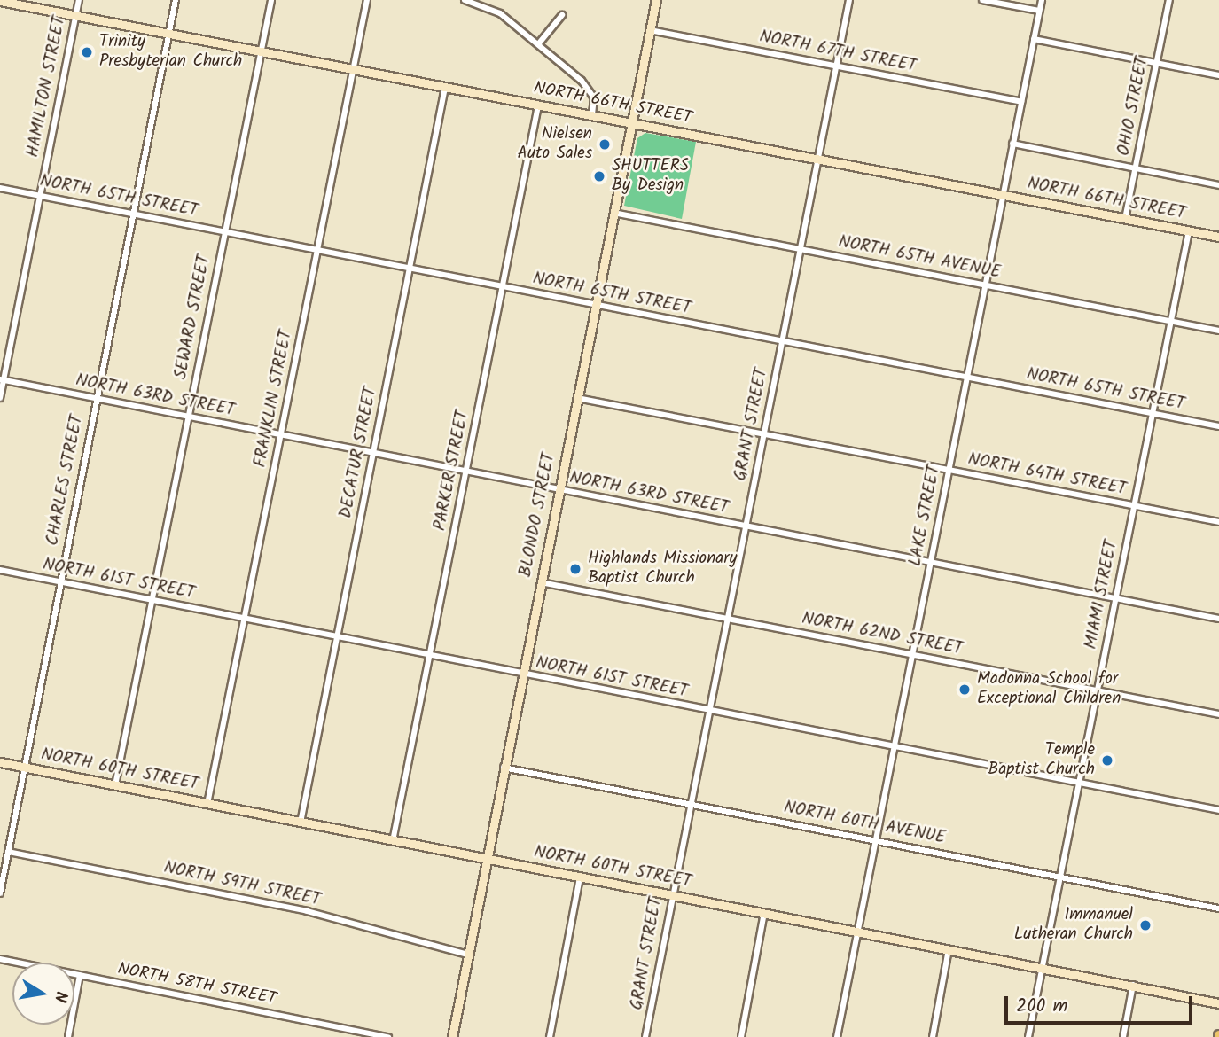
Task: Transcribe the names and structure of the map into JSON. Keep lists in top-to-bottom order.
{
  "streets": {
    "street": [
      "NORTH 67TH STREET",
      "HAMILTON STREET",
      "NORTH 66TH STREET",
      "OHIO STREET",
      "NORTH 65TH STREET",
      "NORTH 65TH AVENUE",
      "SEWARD STREET",
      "NORTH 63RD STREET",
      "FRANKLIN STREET",
      "GRANT STREET",
      "DECATUR STREET",
      "PARKER STREET",
      "NORTH 64TH STREET",
      "CHARLES STREET",
      "BLONDO STREET",
      "LAKE STREET",
      "NORTH 61ST STREET",
      "MIAMI STREET",
      "NORTH 62ND STREET",
      "NORTH 60TH STREET",
      "NORTH 60TH AVENUE",
      "NORTH 59TH STREET",
      "NORTH 58TH STREET"
    ]
  },
  "crossings": [
    ["NORTH 67TH STREET", "GRANT STREET"],
    ["NORTH 67TH STREET", "BLONDO STREET"],
    ["NORTH 67TH STREET", "LAKE STREET"],
    ["HAMILTON STREET", "NORTH 66TH STREET"],
    ["HAMILTON STREET", "NORTH 65TH STREET"],
    ["HAMILTON STREET", "NORTH 63RD STREET"],
    ["NORTH 66TH STREET", "OHIO STREET"],
    ["NORTH 66TH STREET", "SEWARD STREET"],
    ["NORTH 66TH STREET", "FRANKLIN STREET"],
    ["NORTH 66TH STREET", "GRANT STREET"],
    ["NORTH 66TH STREET", "DECATUR STREET"],
    ["NORTH 66TH STREET", "PARKER STREET"],
    ["NORTH 66TH STREET", "CHARLES STREET"],
    ["NORTH 66TH STREET", "BLONDO STREET"],
    ["NORTH 66TH STREET", "LAKE STREET"],
    ["NORTH 66TH STREET", "MIAMI STREET"],
    ["NORTH 65TH STREET", "SEWARD STREET"],
    ["NORTH 65TH STREET", "FRANKLIN STREET"],
    ["NORTH 65TH STREET", "GRANT STREET"],
    ["NORTH 65TH STREET", "DECATUR STREET"],
    ["NORTH 65TH STREET", "PARKER STREET"],
    ["NORTH 65TH STREET", "CHARLES STREET"],
    ["NORTH 65TH STREET", "BLONDO STREET"],
    ["NORTH 65TH STREET", "LAKE STREET"],
    ["NORTH 65TH STREET", "MIAMI STREET"],
    ["NORTH 65TH AVENUE", "GRANT STREET"],
    ["NORTH 65TH AVENUE", "BLONDO STREET"],
    ["NORTH 65TH AVENUE", "LAKE STREET"],
    ["NORTH 65TH AVENUE", "MIAMI STREET"],
    ["SEWARD STREET", "NORTH 63RD STREET"],
    ["SEWARD STREET", "NORTH 61ST STREET"],
    ["SEWARD STREET", "NORTH 60TH STREET"],
    ["NORTH 63RD STREET", "FRANKLIN STREET"],
    ["NORTH 63RD STREET", "GRANT STREET"],
    ["NORTH 63RD STREET", "DECATUR STREET"],
    ["NORTH 63RD STREET", "PARKER STREET"],
    ["NORTH 63RD STREET", "CHARLES STREET"],
    ["NORTH 63RD STREET", "BLONDO STREET"],
    ["NORTH 63RD STREET", "LAKE STREET"],
    ["NORTH 63RD STREET", "MIAMI STREET"],
    ["FRANKLIN STREET", "NORTH 61ST STREET"],
    ["FRANKLIN STREET", "NORTH 60TH STREET"],
    ["GRANT STREET", "NORTH 64TH STREET"],
    ["GRANT STREET", "NORTH 61ST STREET"],
    ["GRANT STREET", "NORTH 62ND STREET"],
    ["GRANT STREET", "NORTH 60TH STREET"],
    ["GRANT STREET", "NORTH 60TH AVENUE"],
    ["DECATUR STREET", "NORTH 61ST STREET"],
    ["DECATUR STREET", "NORTH 60TH STREET"],
    ["PARKER STREET", "NORTH 61ST STREET"],
    ["PARKER STREET", "NORTH 60TH STREET"],
    ["NORTH 64TH STREET", "BLONDO STREET"],
    ["NORTH 64TH STREET", "LAKE STREET"],
    ["NORTH 64TH STREET", "MIAMI STREET"],
    ["CHARLES STREET", "NORTH 61ST STREET"],
    ["CHARLES STREET", "NORTH 60TH STREET"],
    ["CHARLES STREET", "NORTH 59TH STREET"],
    ["BLONDO STREET", "NORTH 61ST STREET"],
    ["BLONDO STREET", "NORTH 62ND STREET"],
    ["BLONDO STREET", "NORTH 60TH STREET"],
    ["BLONDO STREET", "NORTH 60TH AVENUE"],
    ["BLONDO STREET", "NORTH 59TH STREET"],
    ["LAKE STREET", "NORTH 61ST STREET"],
    ["LAKE STREET", "NORTH 62ND STREET"],
    ["LAKE STREET", "NORTH 60TH STREET"],
    ["LAKE STREET", "NORTH 60TH AVENUE"],
    ["NORTH 61ST STREET", "MIAMI STREET"],
    ["MIAMI STREET", "NORTH 62ND STREET"],
    ["MIAMI STREET", "NORTH 60TH STREET"],
    ["MIAMI STREET", "NORTH 60TH AVENUE"]
  ],
  "places": [
    "Trinity Presbyterian Church",
    "Nielsen Auto Sales",
    "SHUTTERS By Design",
    "Highlands Missionary Baptist Church",
    "Madonna School for Exceptional Children",
    "Temple Baptist Church",
    "Immanuel Lutheran Church"
  ],
  "scale_bar": "200 m",
  "north": "right"
}
